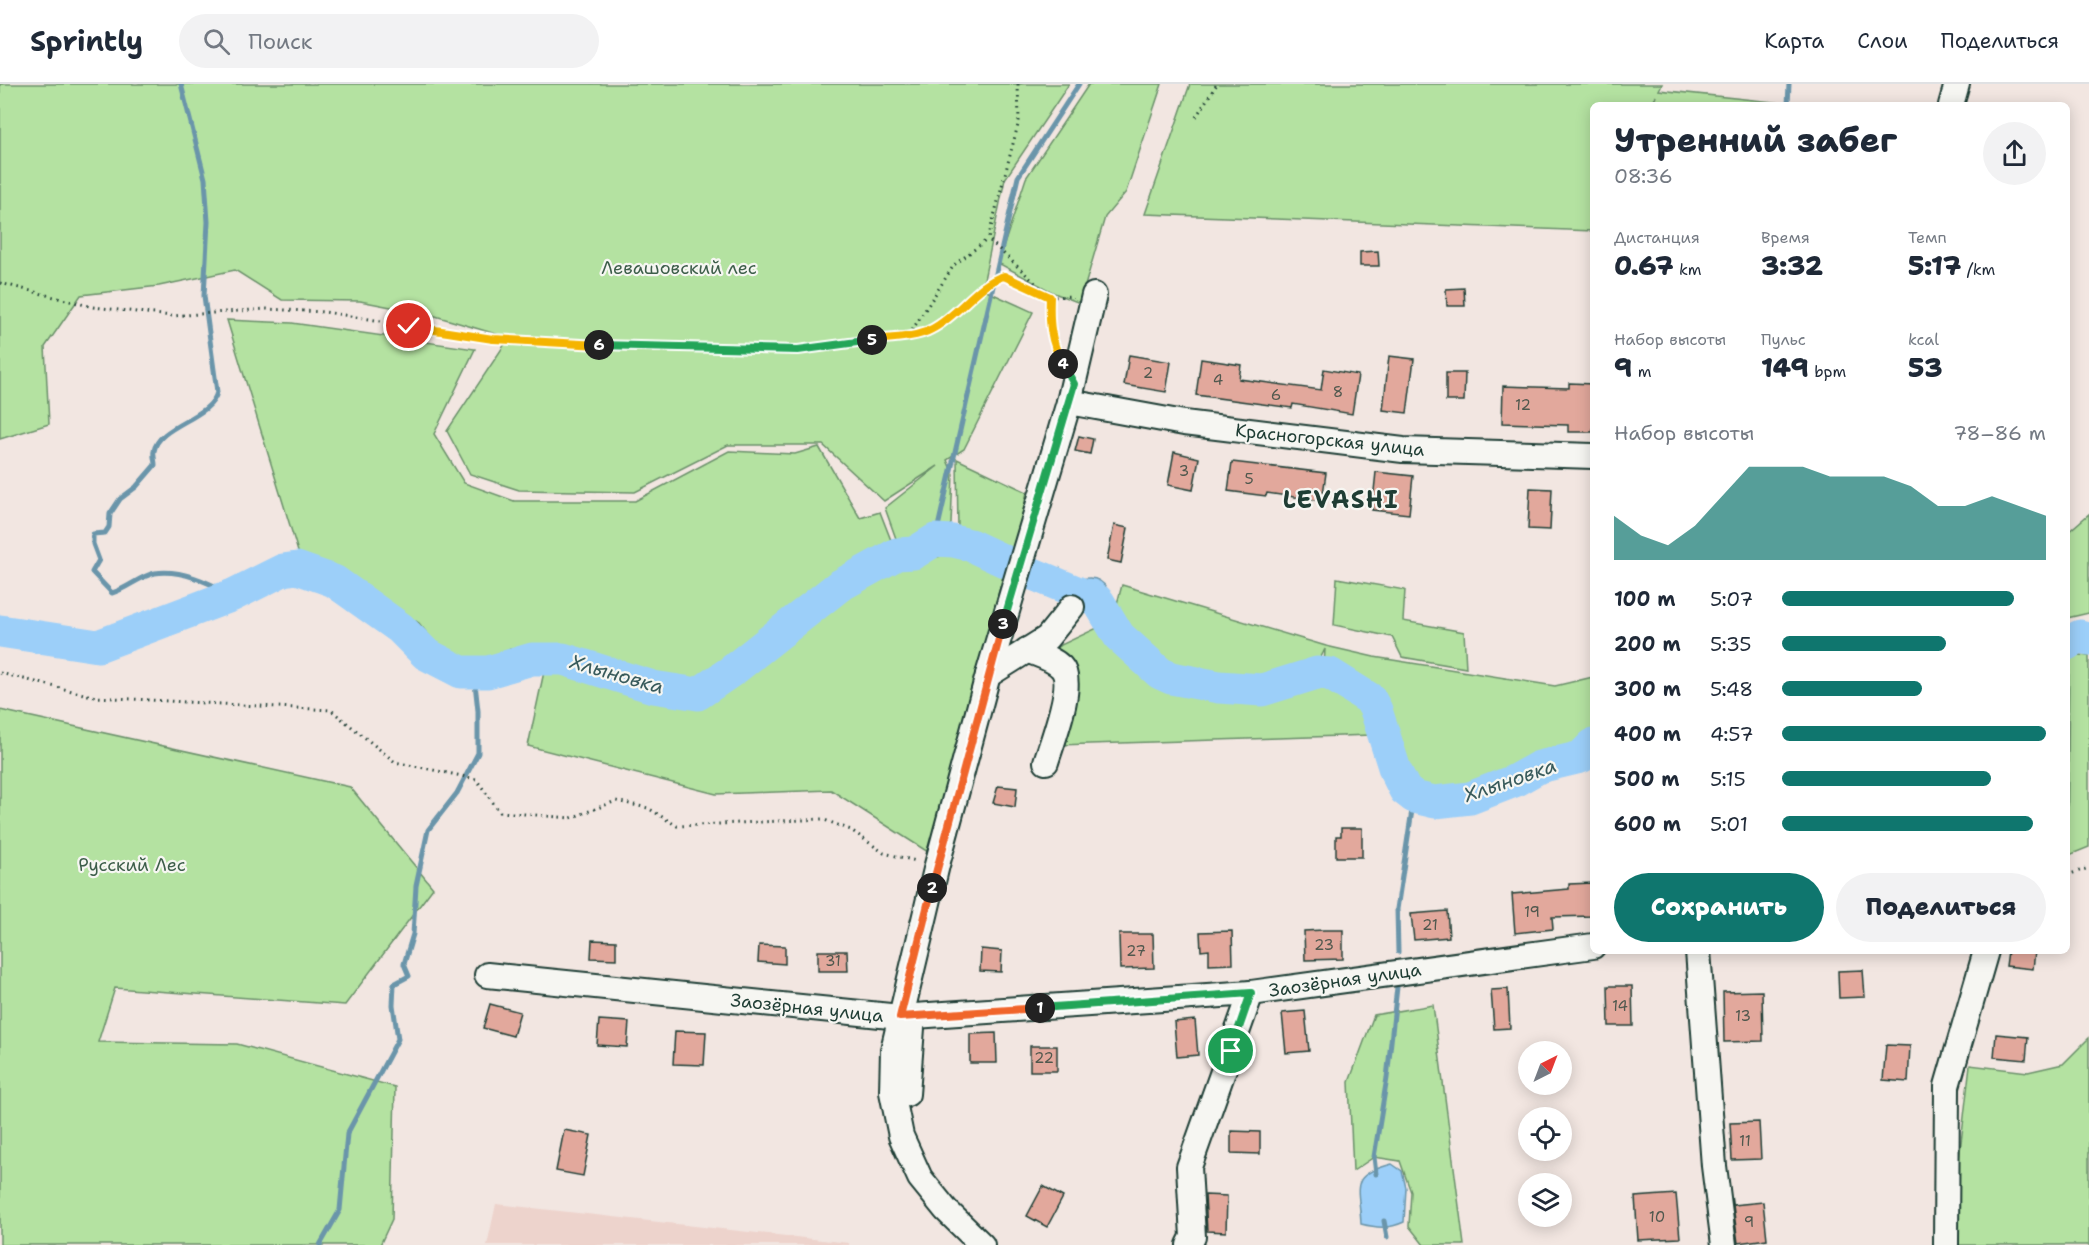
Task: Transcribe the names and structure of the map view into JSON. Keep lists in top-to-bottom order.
{
  "streets": {
    "street": ["Красногорская улица", "Заозёрная улица"]
  },
  "districts": ["LEVASHI"],
  "water": ["Хлыновка"],
  "parks": ["Левашовский лес", "Русский Лес"],
  "house_numbers": [
    "2",
    "4",
    "8",
    "6",
    "12",
    "3",
    "5",
    "19",
    "21",
    "23",
    "27",
    "31",
    "14",
    "13",
    "22",
    "11",
    "10",
    "9"
  ],
  "north": "top right",
  "page": {
    "header": "Sprintly",
    "search": "Поиск",
    "nav": ["Карта", "Слои", "Поделиться"],
    "heading": ["Утренний забег", "08:36"],
    "stats": [
      ["Дистанция", "0.67 km"],
      ["Время", "3:32"],
      ["Темп", "5:17 /km"],
      ["Набор высоты", "9 m"],
      ["Пульс", "149 bpm"],
      ["kcal", "53"]
    ],
    "pins": [
      "5",
      "6",
      "4",
      "3",
      "2",
      "1"
    ],
    "chart": ["Набор высоты", "78–86 m"],
    "list": [
      {
        "name": "100 m",
        "note": "5:07"
      },
      {
        "name": "200 m",
        "note": "5:35"
      },
      {
        "name": "300 m",
        "note": "5:48"
      },
      {
        "name": "400 m",
        "note": "4:57"
      },
      {
        "name": "500 m",
        "note": "5:15"
      },
      {
        "name": "600 m",
        "note": "5:01"
      }
    ],
    "buttons": ["Сохранить", "Поделиться"]
  }
}
